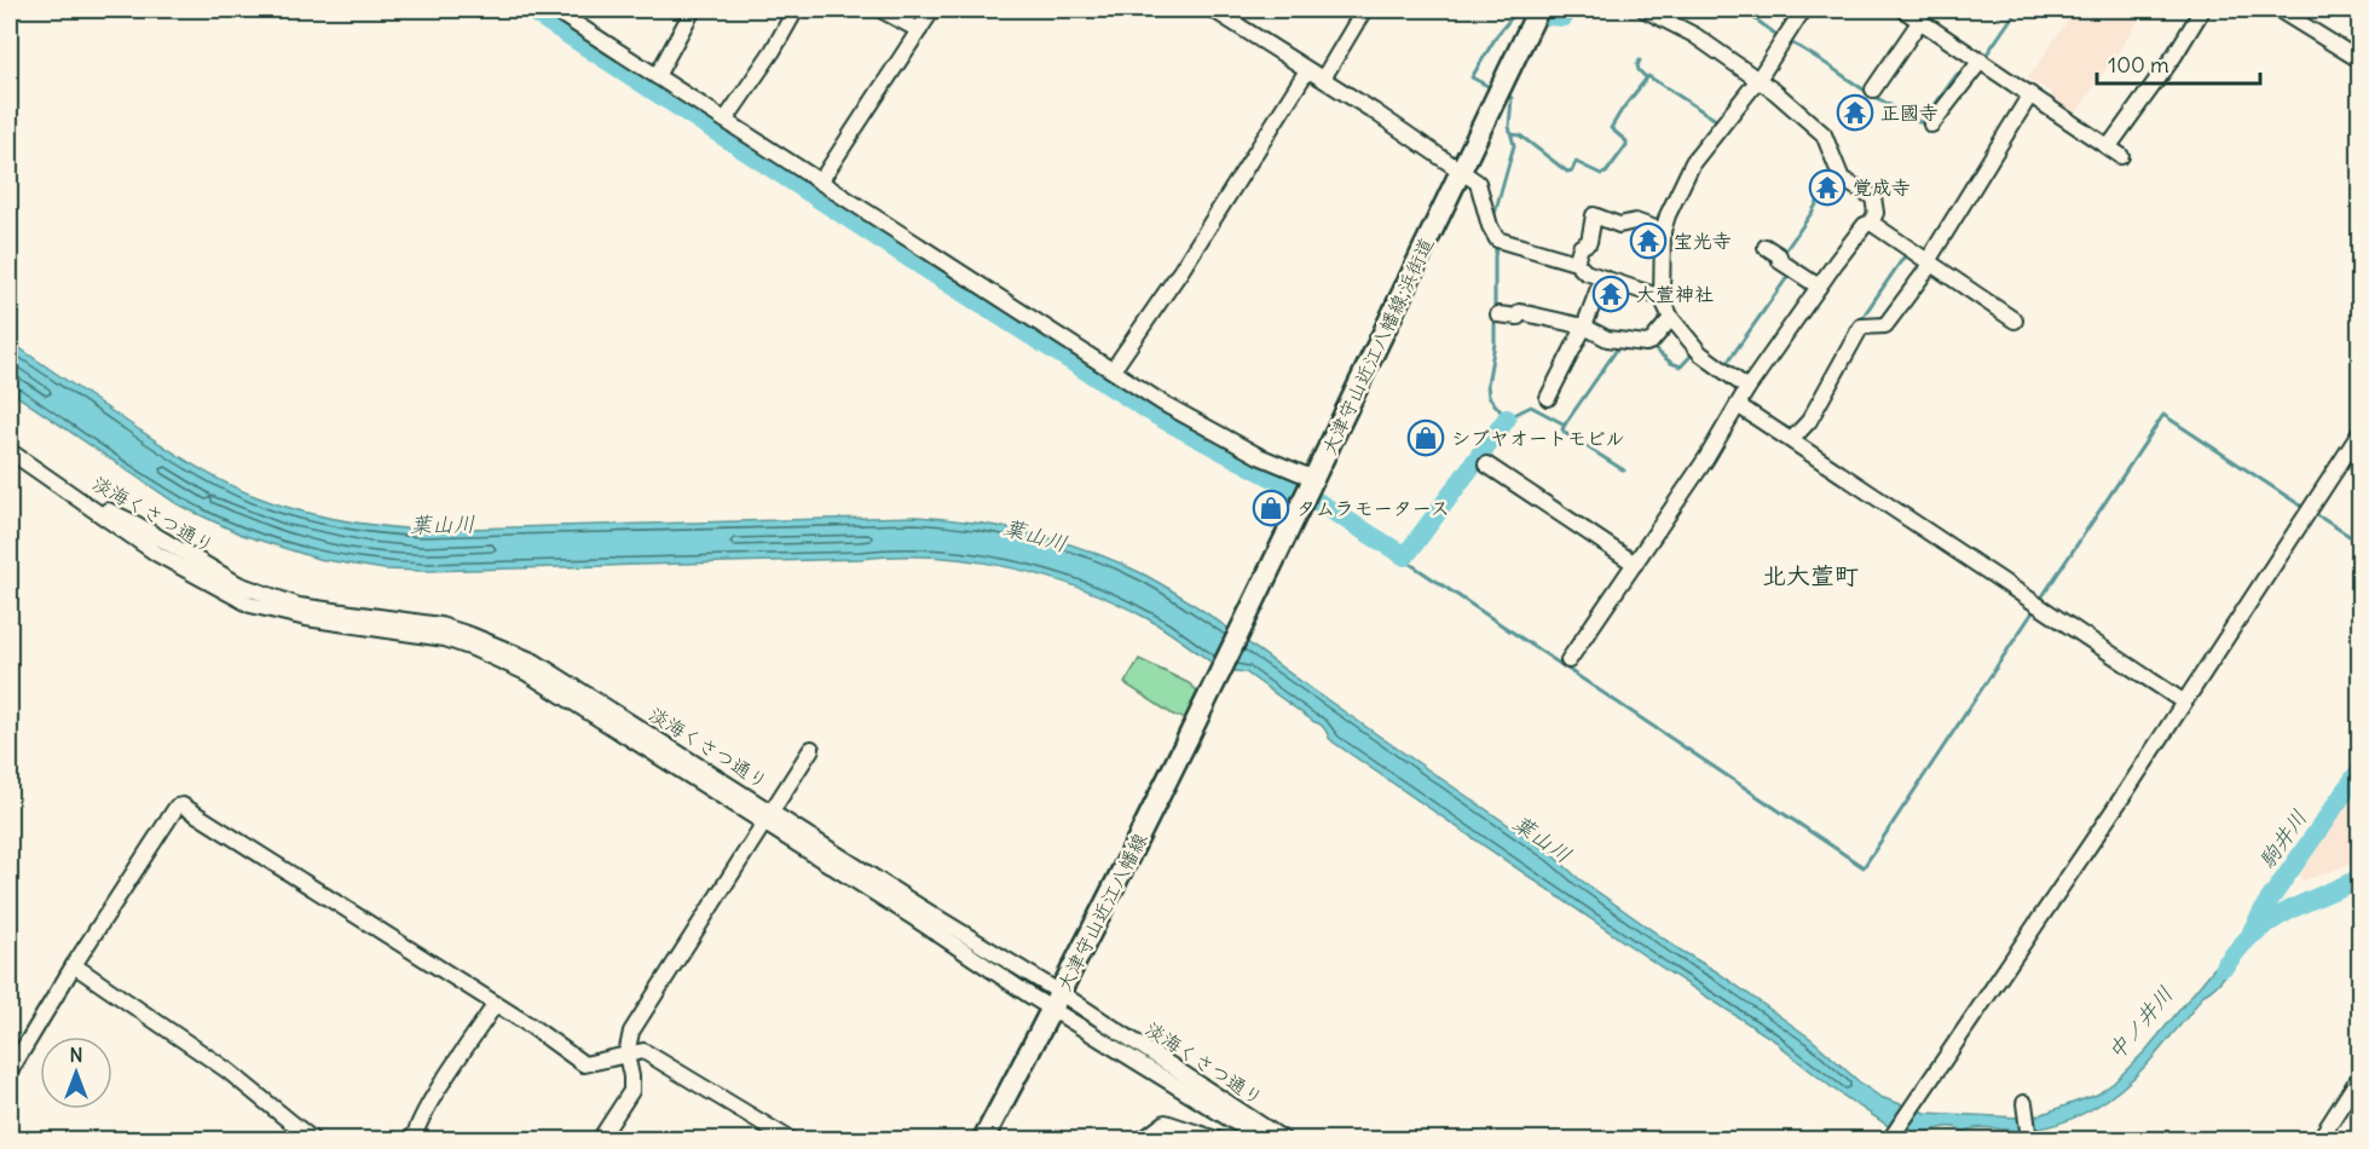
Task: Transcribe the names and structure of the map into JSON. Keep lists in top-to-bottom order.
{
  "streets": {
    "main road": ["大津守山近江八幡線;浜街道", "大津守山近江八幡線"],
    "street": ["淡海くさつ通り"]
  },
  "crossings": [
    ["大津守山近江八幡線;浜街道", "大津守山近江八幡線"],
    ["淡海くさつ通り", "大津守山近江八幡線"]
  ],
  "districts": ["北大萱町"],
  "water": ["葉山川", "駒井川", "中ノ井川"],
  "places": {
    "temple": [
      "正國寺",
      "覚成寺",
      "宝光寺",
      "大萱神社"
    ],
    "shop": ["シブヤオートモビル", "タムラモータース"]
  },
  "scale_bar": "100 m",
  "north": "top"
}
